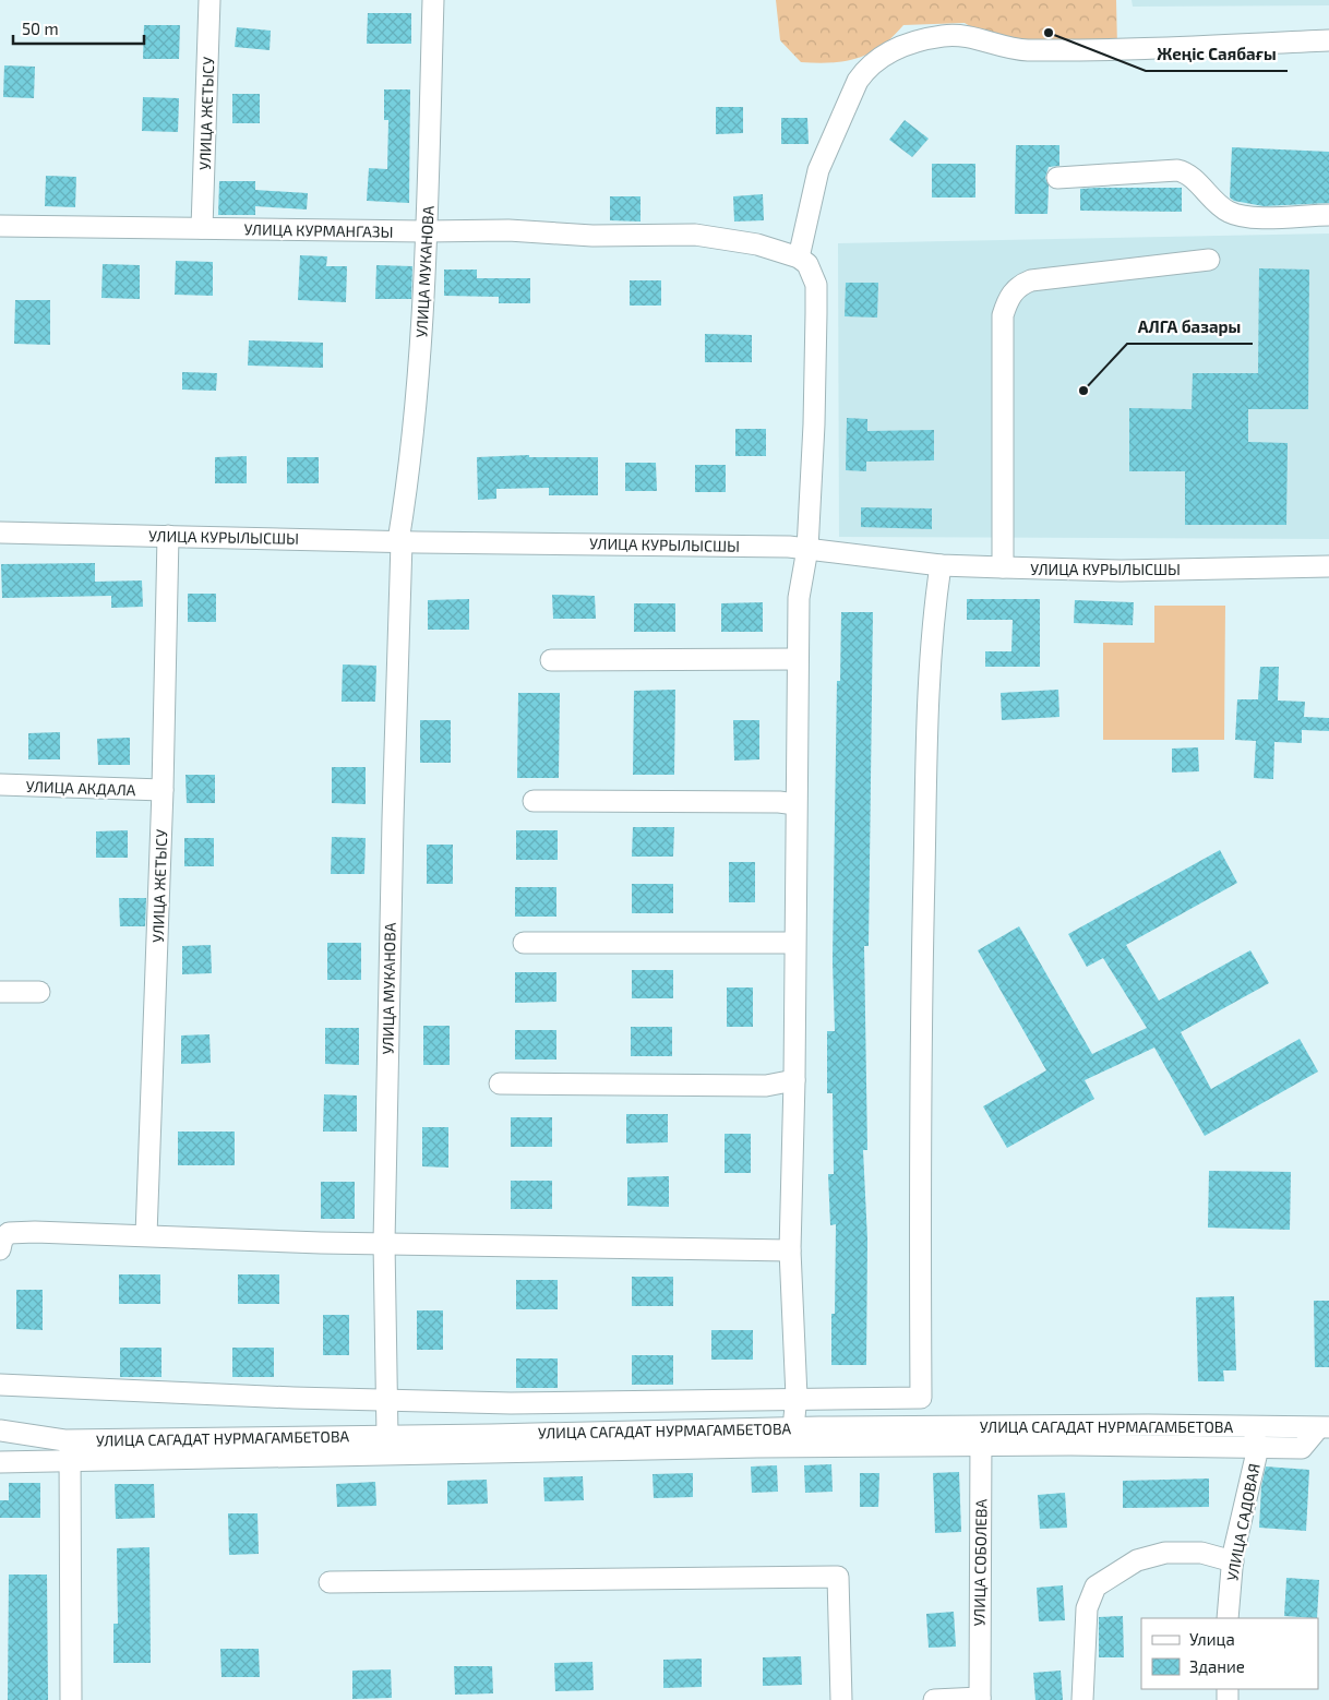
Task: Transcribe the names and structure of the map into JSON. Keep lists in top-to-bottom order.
{
  "streets": {
    "street": [
      "УЛИЦА ЖЕТЫСУ",
      "УЛИЦА КУРМАНГАЗЫ",
      "УЛИЦА МУКАНОВА",
      "УЛИЦА КУРЫЛЫСШЫ",
      "УЛИЦА АКДАЛА",
      "УЛИЦА САГАДАТ НУРМАГАМБЕТОВА",
      "УЛИЦА САДОВАЯ",
      "УЛИЦА СОБОЛЕВА"
    ]
  },
  "crossings": [
    ["УЛИЦА ЖЕТЫСУ", "УЛИЦА КУРМАНГАЗЫ"],
    ["УЛИЦА ЖЕТЫСУ", "УЛИЦА КУРЫЛЫСШЫ"],
    ["УЛИЦА ЖЕТЫСУ", "УЛИЦА АКДАЛА"],
    ["УЛИЦА КУРМАНГАЗЫ", "УЛИЦА МУКАНОВА"],
    ["УЛИЦА МУКАНОВА", "УЛИЦА КУРЫЛЫСШЫ"],
    ["УЛИЦА МУКАНОВА", "УЛИЦА САГАДАТ НУРМАГАМБЕТОВА"],
    ["УЛИЦА САГАДАТ НУРМАГАМБЕТОВА", "УЛИЦА САДОВАЯ"],
    ["УЛИЦА САГАДАТ НУРМАГАМБЕТОВА", "УЛИЦА СОБОЛЕВА"]
  ],
  "places": ["Жеңіс Саябағы", "АЛГА базары"],
  "legend": ["Улица", "Здание"],
  "scale_bar": "50 m"
}
